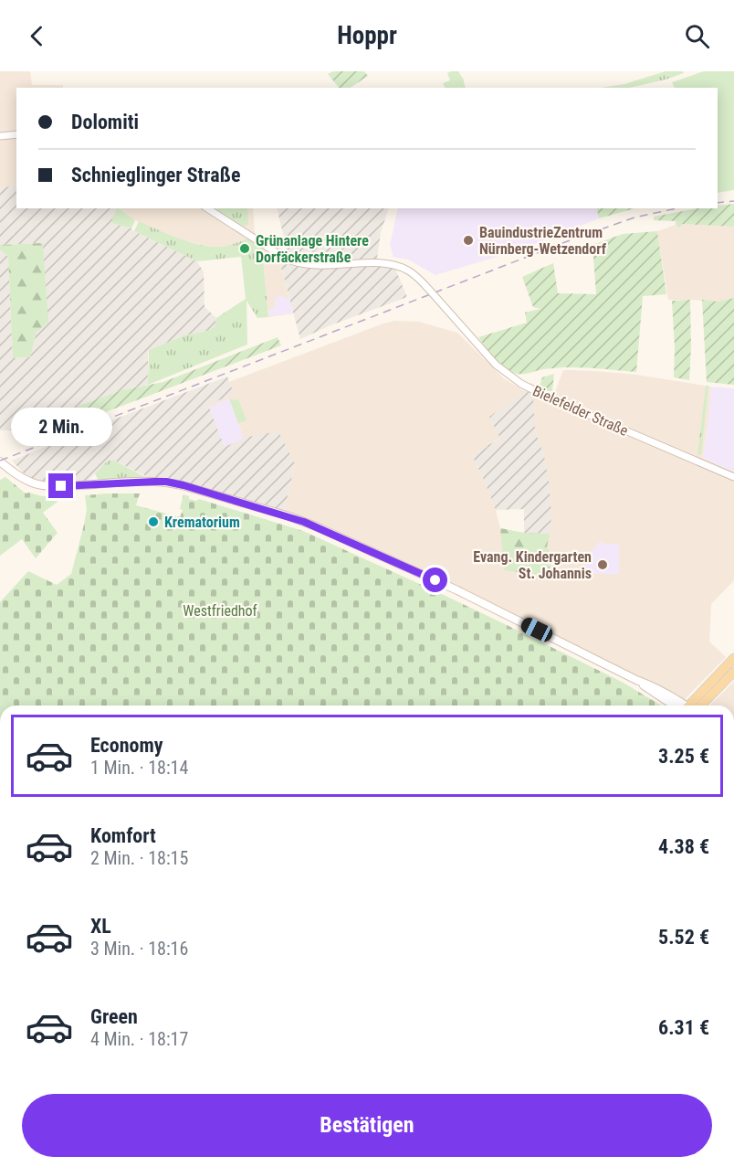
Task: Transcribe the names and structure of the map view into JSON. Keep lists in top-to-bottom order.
{
  "streets": {
    "street": ["Bielefelder Straße"]
  },
  "parks": ["Westfriedhof"],
  "places": [
    "BauindustrieZentrum Nürnberg-Wetzendorf",
    "Grünanlage Hintere Dorfäckerstraße",
    "Krematorium",
    "Evang. Kindergarten St. Johannis"
  ],
  "page": {
    "header": "Hoppr",
    "banner": ["Dolomiti", "Schnieglinger Straße"],
    "bubble": "2 Min.",
    "list": [
      {
        "name": "Economy",
        "note": "1 Min. · 18:14",
        "value": "3.25 €"
      },
      {
        "name": "Komfort",
        "note": "2 Min. · 18:15",
        "value": "4.38 €"
      },
      {
        "name": "XL",
        "note": "3 Min. · 18:16",
        "value": "5.52 €"
      },
      {
        "name": "Green",
        "note": "4 Min. · 18:17",
        "value": "6.31 €"
      }
    ],
    "buttons": "Bestätigen"
  }
}
